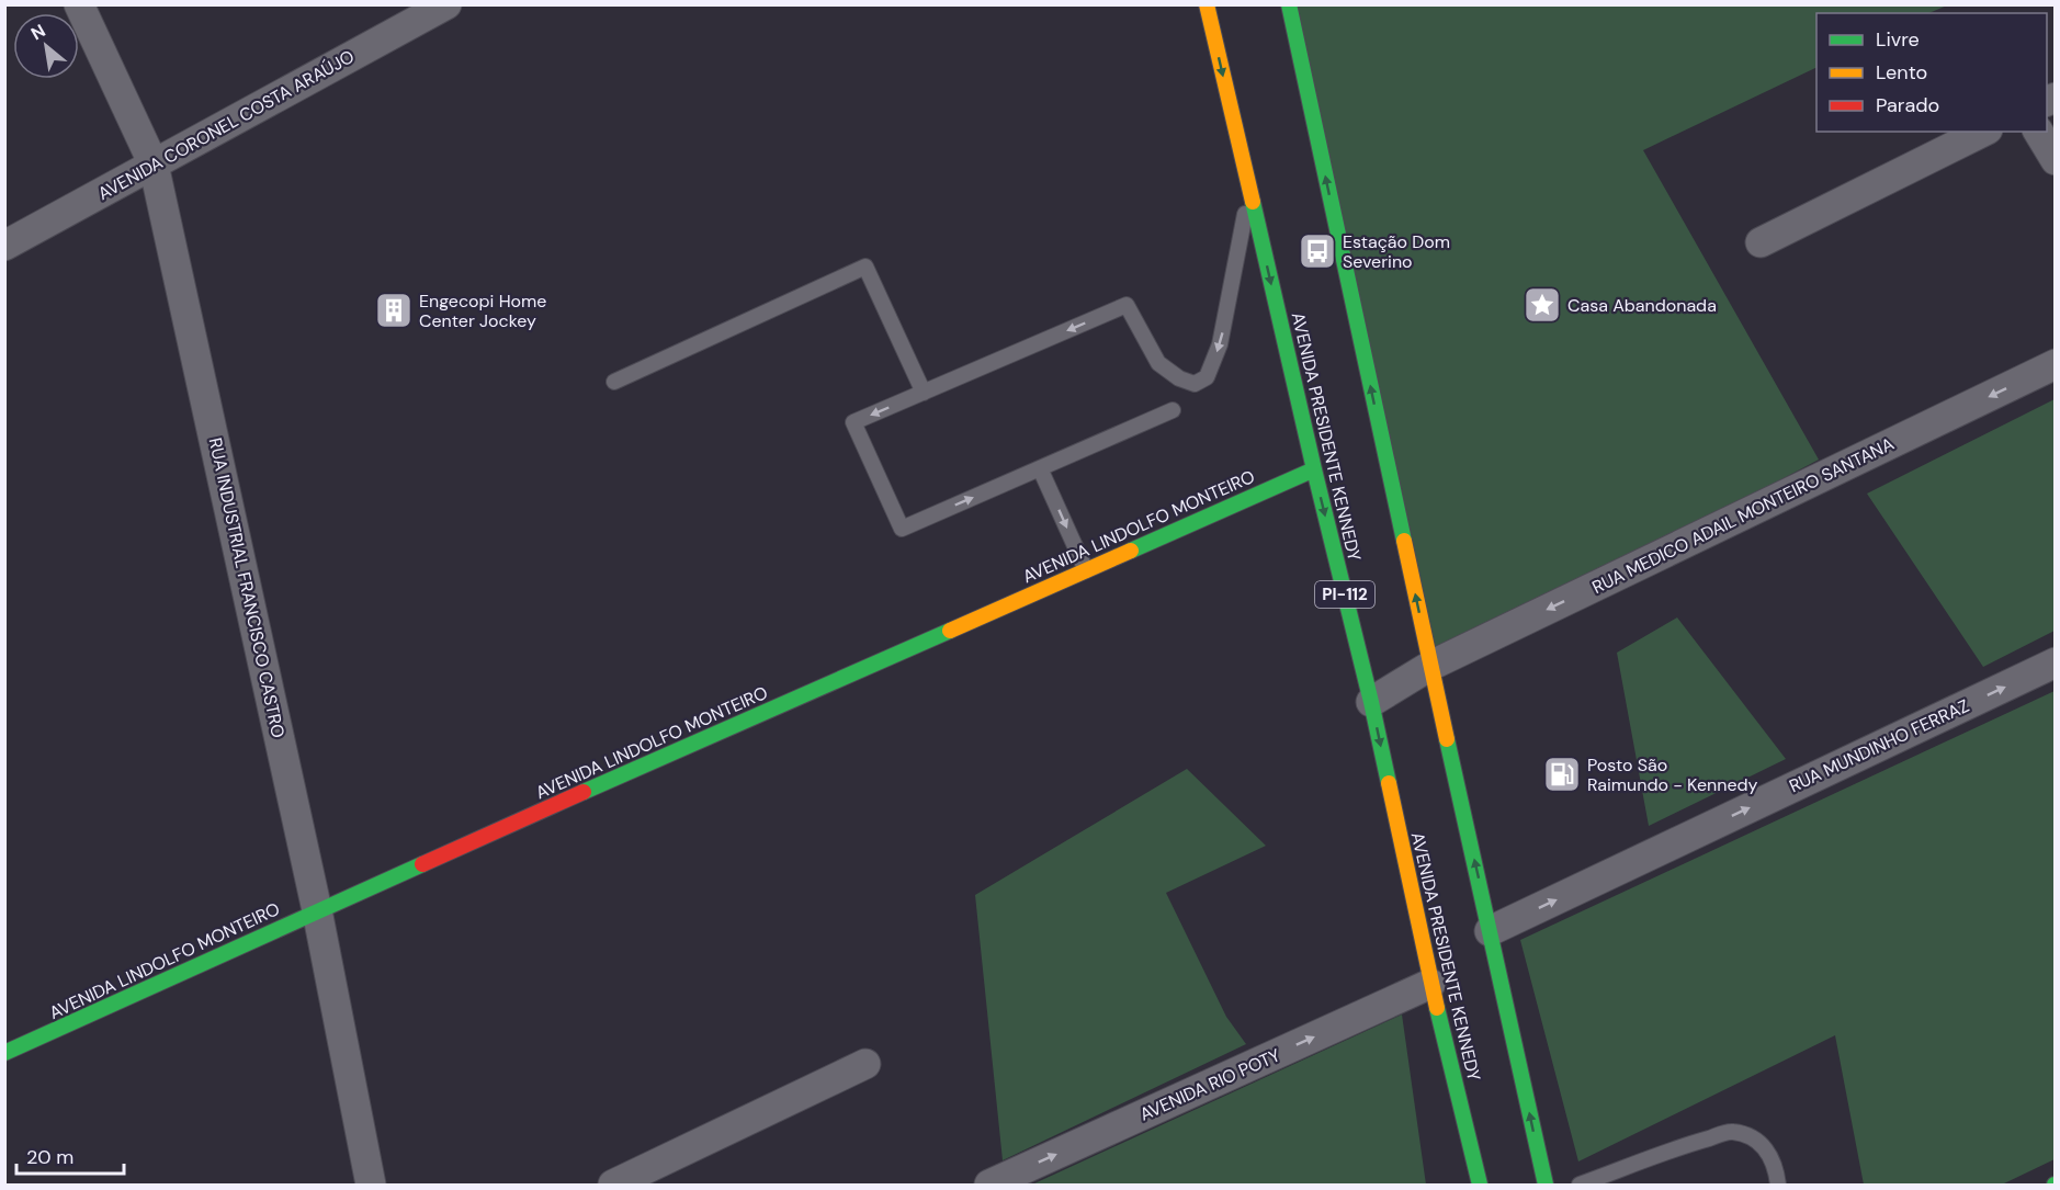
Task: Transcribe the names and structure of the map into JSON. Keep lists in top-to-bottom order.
{
  "streets": {
    "main road": ["AVENIDA PRESIDENTE KENNEDY", "AVENIDA LINDOLFO MONTEIRO", "PI-112"],
    "street": [
      "AVENIDA CORONEL COSTA ARAÚJO",
      "RUA MEDICO ADAIL MONTEIRO SANTANA",
      "RUA INDUSTRIAL FRANCISCO CASTRO",
      "RUA MUNDINHO FERRAZ",
      "AVENIDA RIO POTY"
    ]
  },
  "crossings": [
    ["AVENIDA CORONEL COSTA ARAÚJO", "RUA INDUSTRIAL FRANCISCO CASTRO"],
    ["AVENIDA PRESIDENTE KENNEDY", "RUA MEDICO ADAIL MONTEIRO SANTANA"],
    ["AVENIDA PRESIDENTE KENNEDY", "AVENIDA LINDOLFO MONTEIRO"],
    ["AVENIDA PRESIDENTE KENNEDY", "AVENIDA RIO POTY"],
    ["AVENIDA LINDOLFO MONTEIRO", "RUA INDUSTRIAL FRANCISCO CASTRO"]
  ],
  "one_way": ["RUA MUNDINHO FERRAZ", "AVENIDA RIO POTY"],
  "places": {
    "bus stop": ["Estação Dom Severino"],
    "place": ["Casa Abandonada"],
    "building": ["Engecopi Home Center Jockey"],
    "fuel station": ["Posto São Raimundo - Kennedy"]
  },
  "legend": ["Livre", "Lento", "Parado"],
  "scale_bar": "20 m",
  "north": "top left"
}
